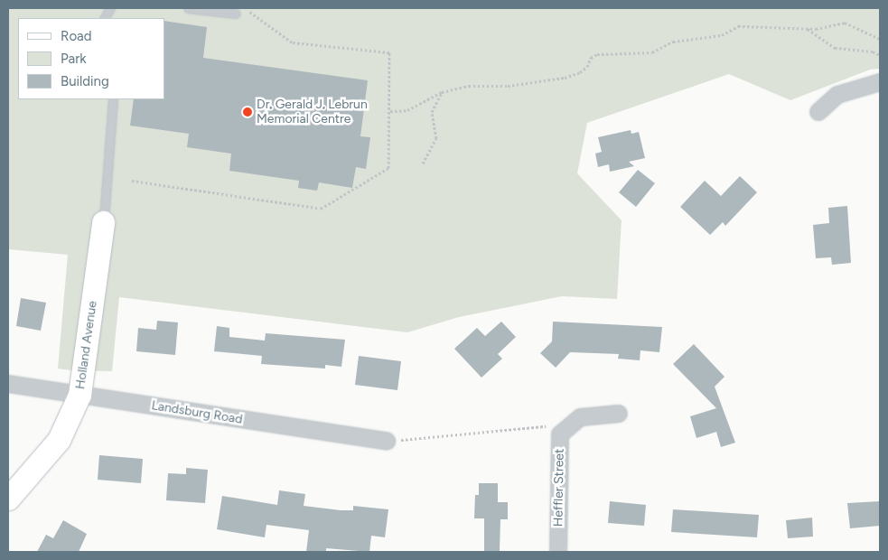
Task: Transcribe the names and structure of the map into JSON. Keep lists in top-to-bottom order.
{
  "streets": {
    "street": ["Holland Avenue", "Landsburg Road", "Heffler Street"]
  },
  "crossings": [
    ["Holland Avenue", "Landsburg Road"]
  ],
  "places": ["Dr. Gerald J. Lebrun Memorial Centre"],
  "legend": ["Road", "Park", "Building"]
}
